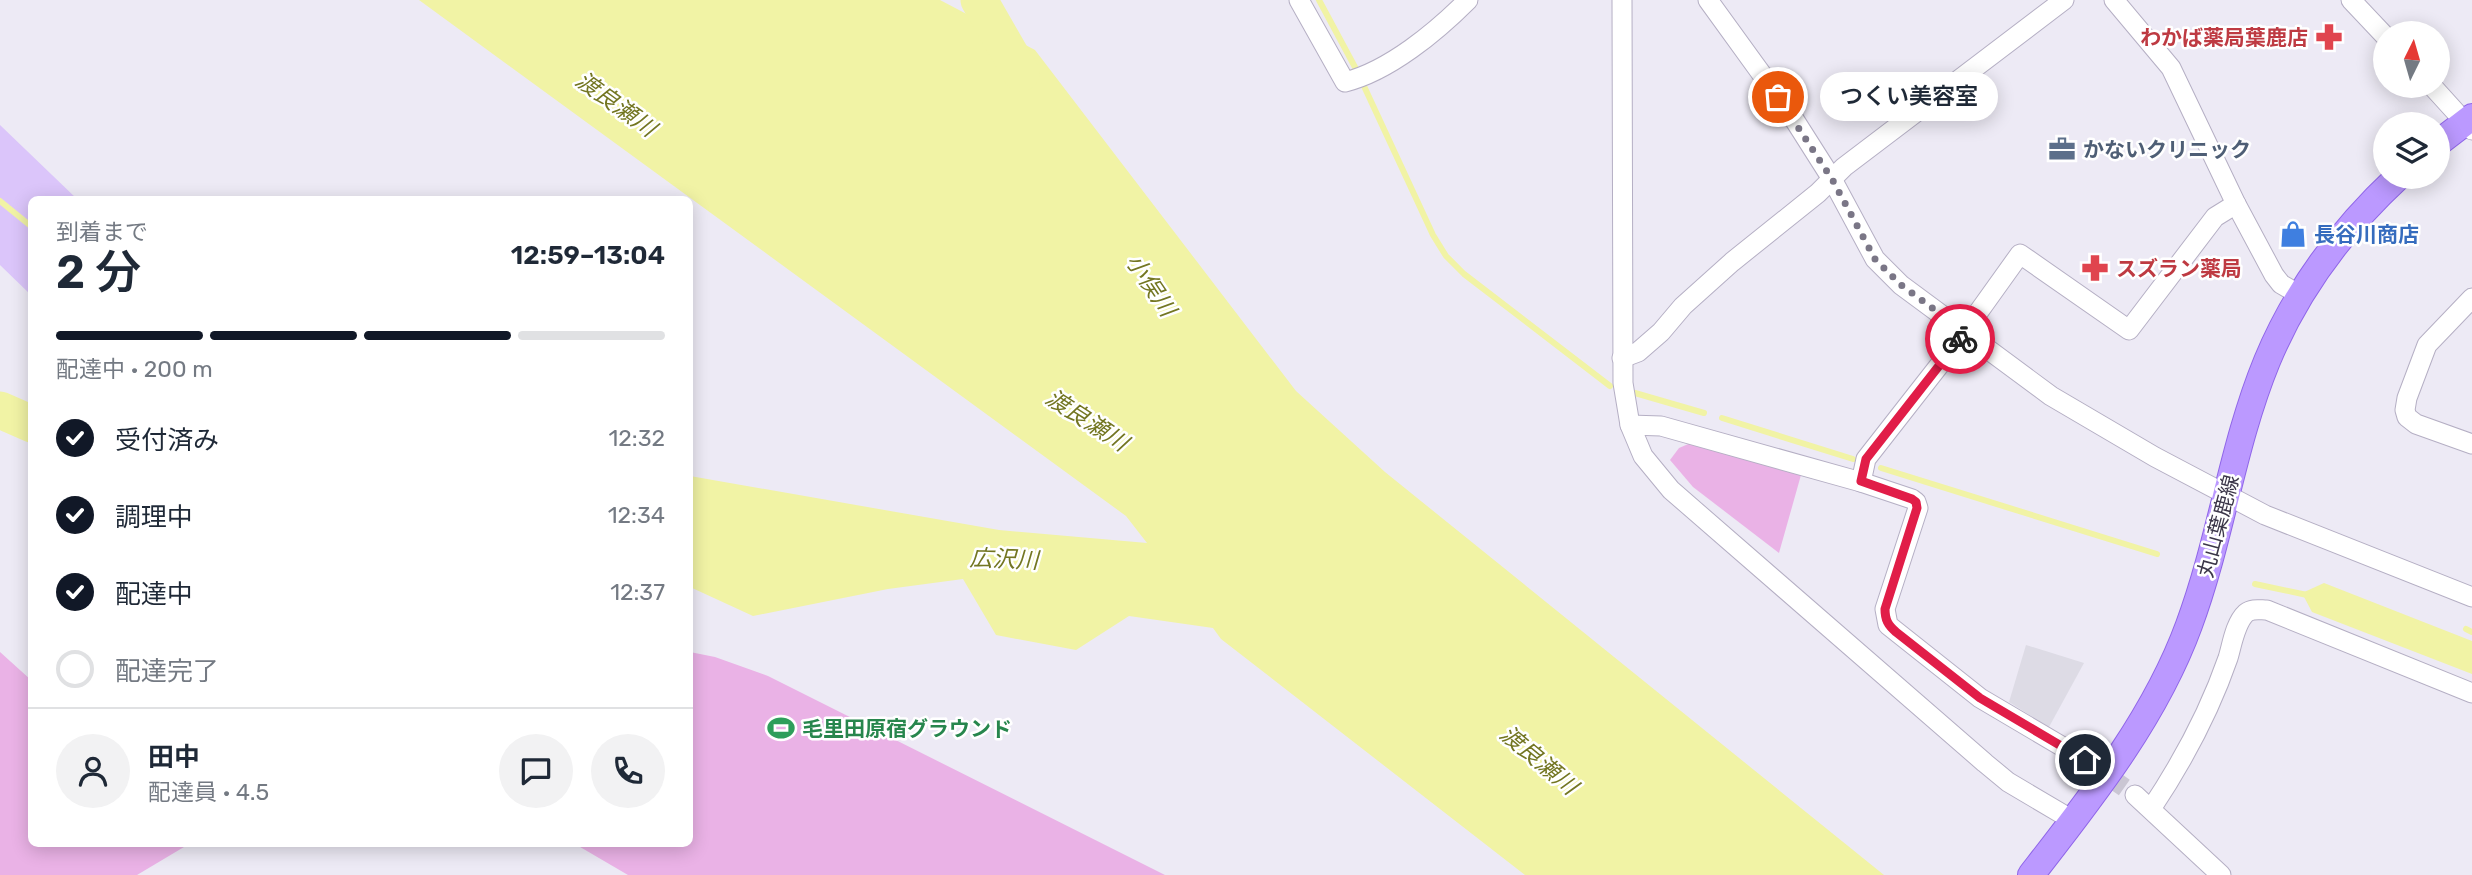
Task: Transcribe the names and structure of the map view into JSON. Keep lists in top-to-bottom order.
{
  "streets": {
    "main road": ["丸山葉鹿線"]
  },
  "water": ["渡良瀬川", "小俣川", "広沢川"],
  "places": {
    "pharmacy": ["わかば薬局葉鹿店", "スズラン薬局"],
    "other": ["つくい美容室"],
    "office": ["かないクリニック"],
    "shop": ["長谷川商店"],
    "sports": ["毛里田原宿グラウンド"]
  },
  "north": "top",
  "page": {
    "bubble": "つくい美容室",
    "heading": ["2 分", "到着まで", "12:59–13:04"],
    "panel": ["田中", "配達員 · 4.5"],
    "bar": "配達中 · 200 m",
    "list": [
      ["受付済み", "12:32"],
      ["調理中", "12:34"],
      ["配達中", "12:37"],
      "配達完了"
    ]
  }
}
